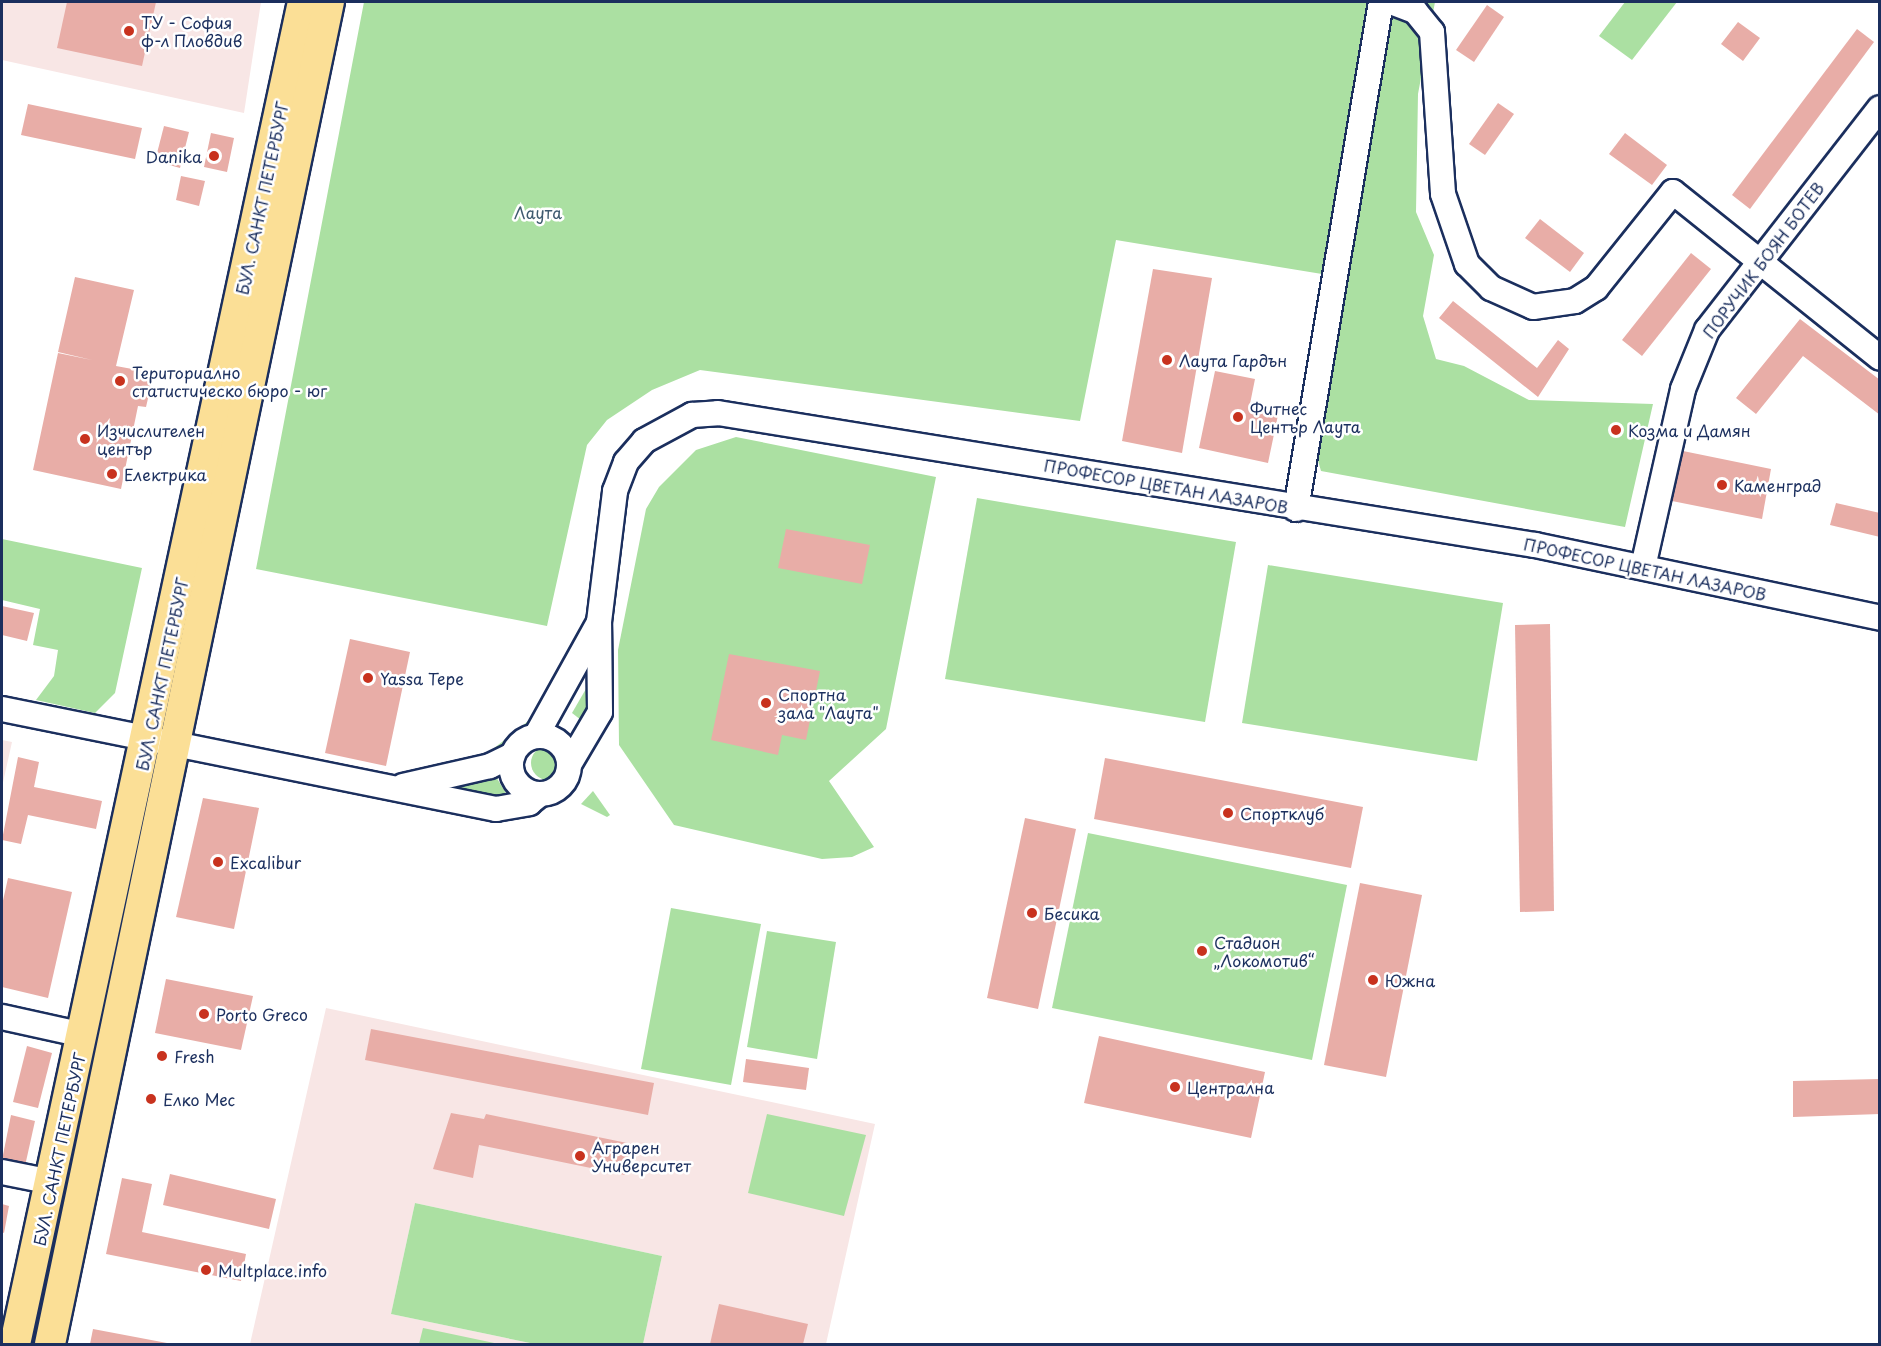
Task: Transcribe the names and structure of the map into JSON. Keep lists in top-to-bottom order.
{
  "streets": {
    "main road": ["БУЛ. САНКТ ПЕТЕРБУРГ"],
    "street": ["ПОРУЧИК БОЯН БОТЕВ", "ПРОФЕСОР ЦВЕТАН ЛАЗАРОВ"]
  },
  "crossings": [
    ["ПОРУЧИК БОЯН БОТЕВ", "ПРОФЕСОР ЦВЕТАН ЛАЗАРОВ"]
  ],
  "parks": ["Лаута"],
  "places": [
    "ТУ - София ф-л Пловдив",
    "Danika",
    "Лаута Гардън",
    "Териториално статистическо бюро - юг",
    "Фитнес Център Лаута",
    "Козма и Дамян",
    "Изчислителен център",
    "Електрика",
    "Каменград",
    "Yassa Tepe",
    "Спортна зала \"Лаута\"",
    "Спортклуб",
    "Excalibur",
    "Бесика",
    "Стадион „Локомотив“",
    "Южна",
    "Porto Greco",
    "Fresh",
    "Централна",
    "Елко Мес",
    "Аграрен Университет",
    "Multplace.info"
  ]
}
